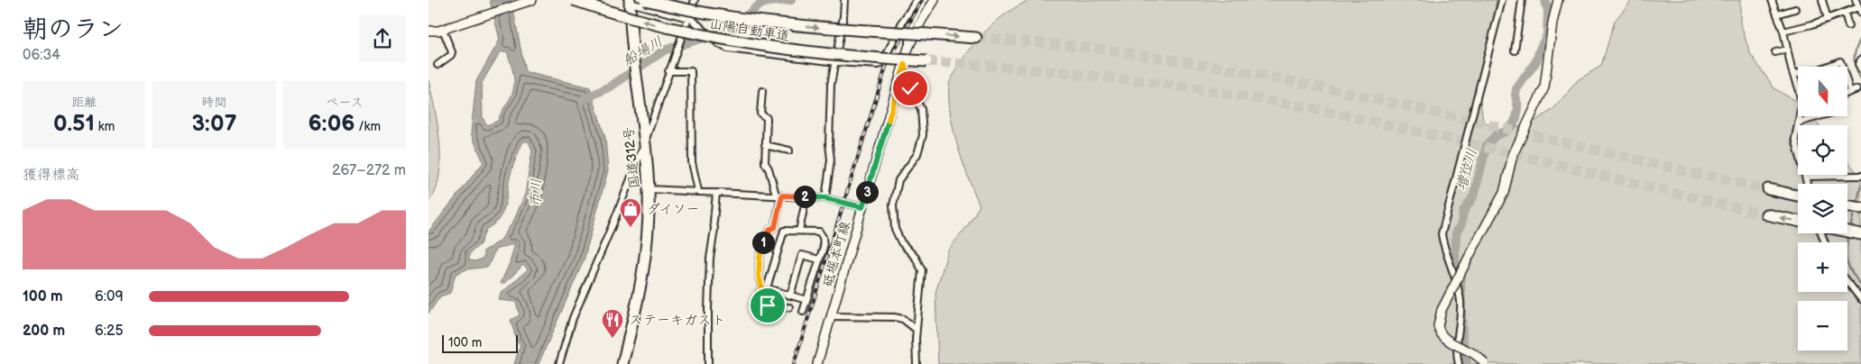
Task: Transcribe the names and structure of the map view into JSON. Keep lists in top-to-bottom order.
{
  "streets": {
    "highway": ["山陽自動車道", "国道312号"],
    "street": ["砥堀本町線"]
  },
  "water": ["船場川", "増位川", "市川"],
  "places": {
    "shop": ["ダイソー"],
    "restaurant": ["ステーキガスト"]
  },
  "scale_bar": "100 m",
  "north": "bottom",
  "page": {
    "heading": ["朝のラン", "06:34"],
    "map_buttons": ["+", "−"],
    "stats": [
      ["距離", "0.51 km"],
      ["時間", "3:07"],
      ["ペース", "6:06 /km"]
    ],
    "chart": ["獲得標高", "267–272 m"],
    "pins": ["3", "2", "1"],
    "list": [
      {
        "name": "100 m",
        "note": "6:09"
      },
      {
        "name": "200 m",
        "note": "6:25"
      }
    ],
    "scale": "100 m"
  }
}
